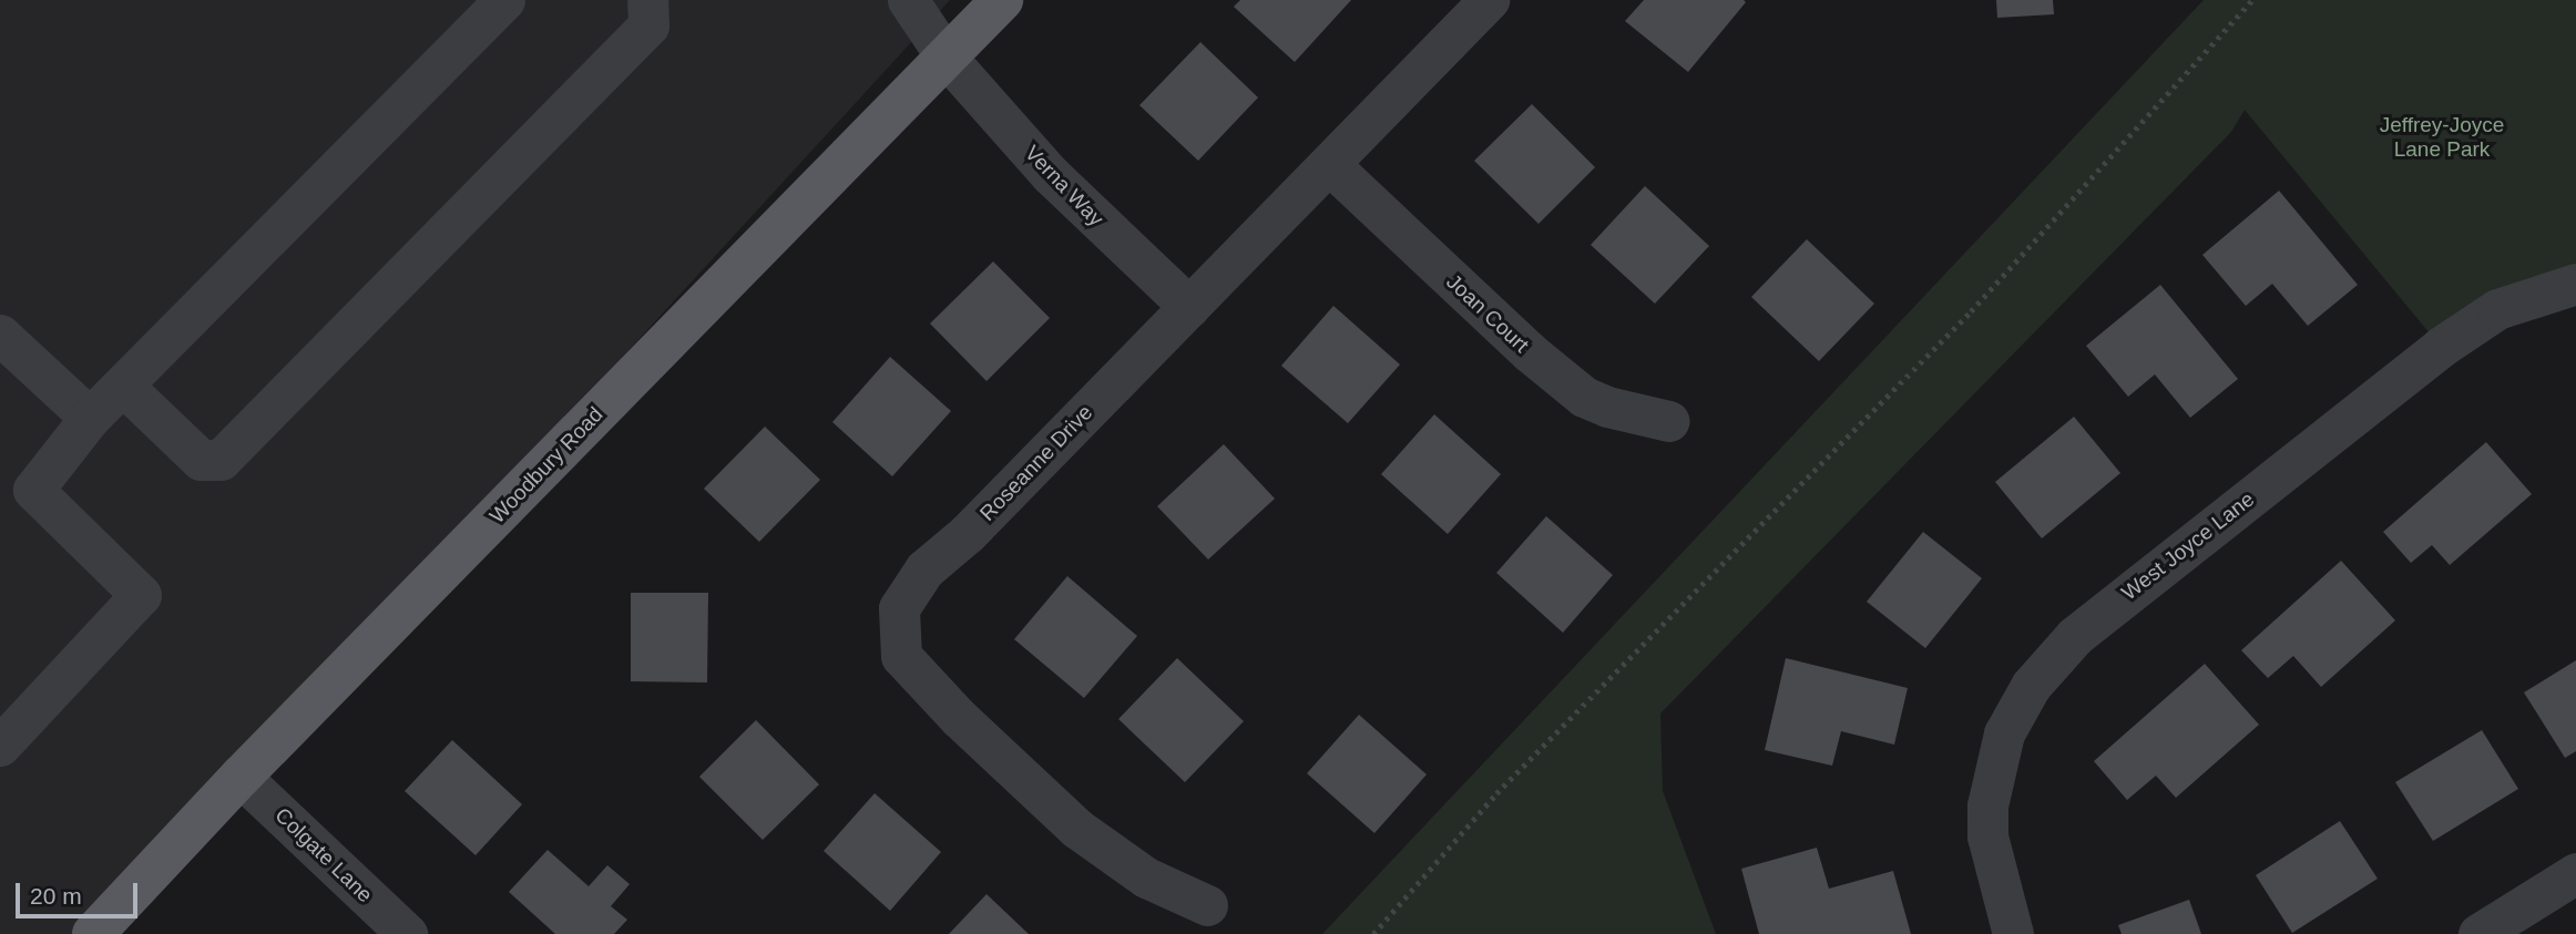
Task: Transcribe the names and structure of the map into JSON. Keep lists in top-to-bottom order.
{
  "streets": {
    "main road": ["Woodbury Road"],
    "street": [
      "Verna Way",
      "Joan Court",
      "Roseanne Drive",
      "West Joyce Lane",
      "Colgate Lane"
    ]
  },
  "crossings": [
    ["Verna Way", "Roseanne Drive"],
    ["Verna Way", "Woodbury Road"],
    ["Joan Court", "Roseanne Drive"],
    ["Woodbury Road", "Colgate Lane"]
  ],
  "parks": ["Jeffrey-Joyce Lane Park"],
  "scale_bar": "20 m"
}
